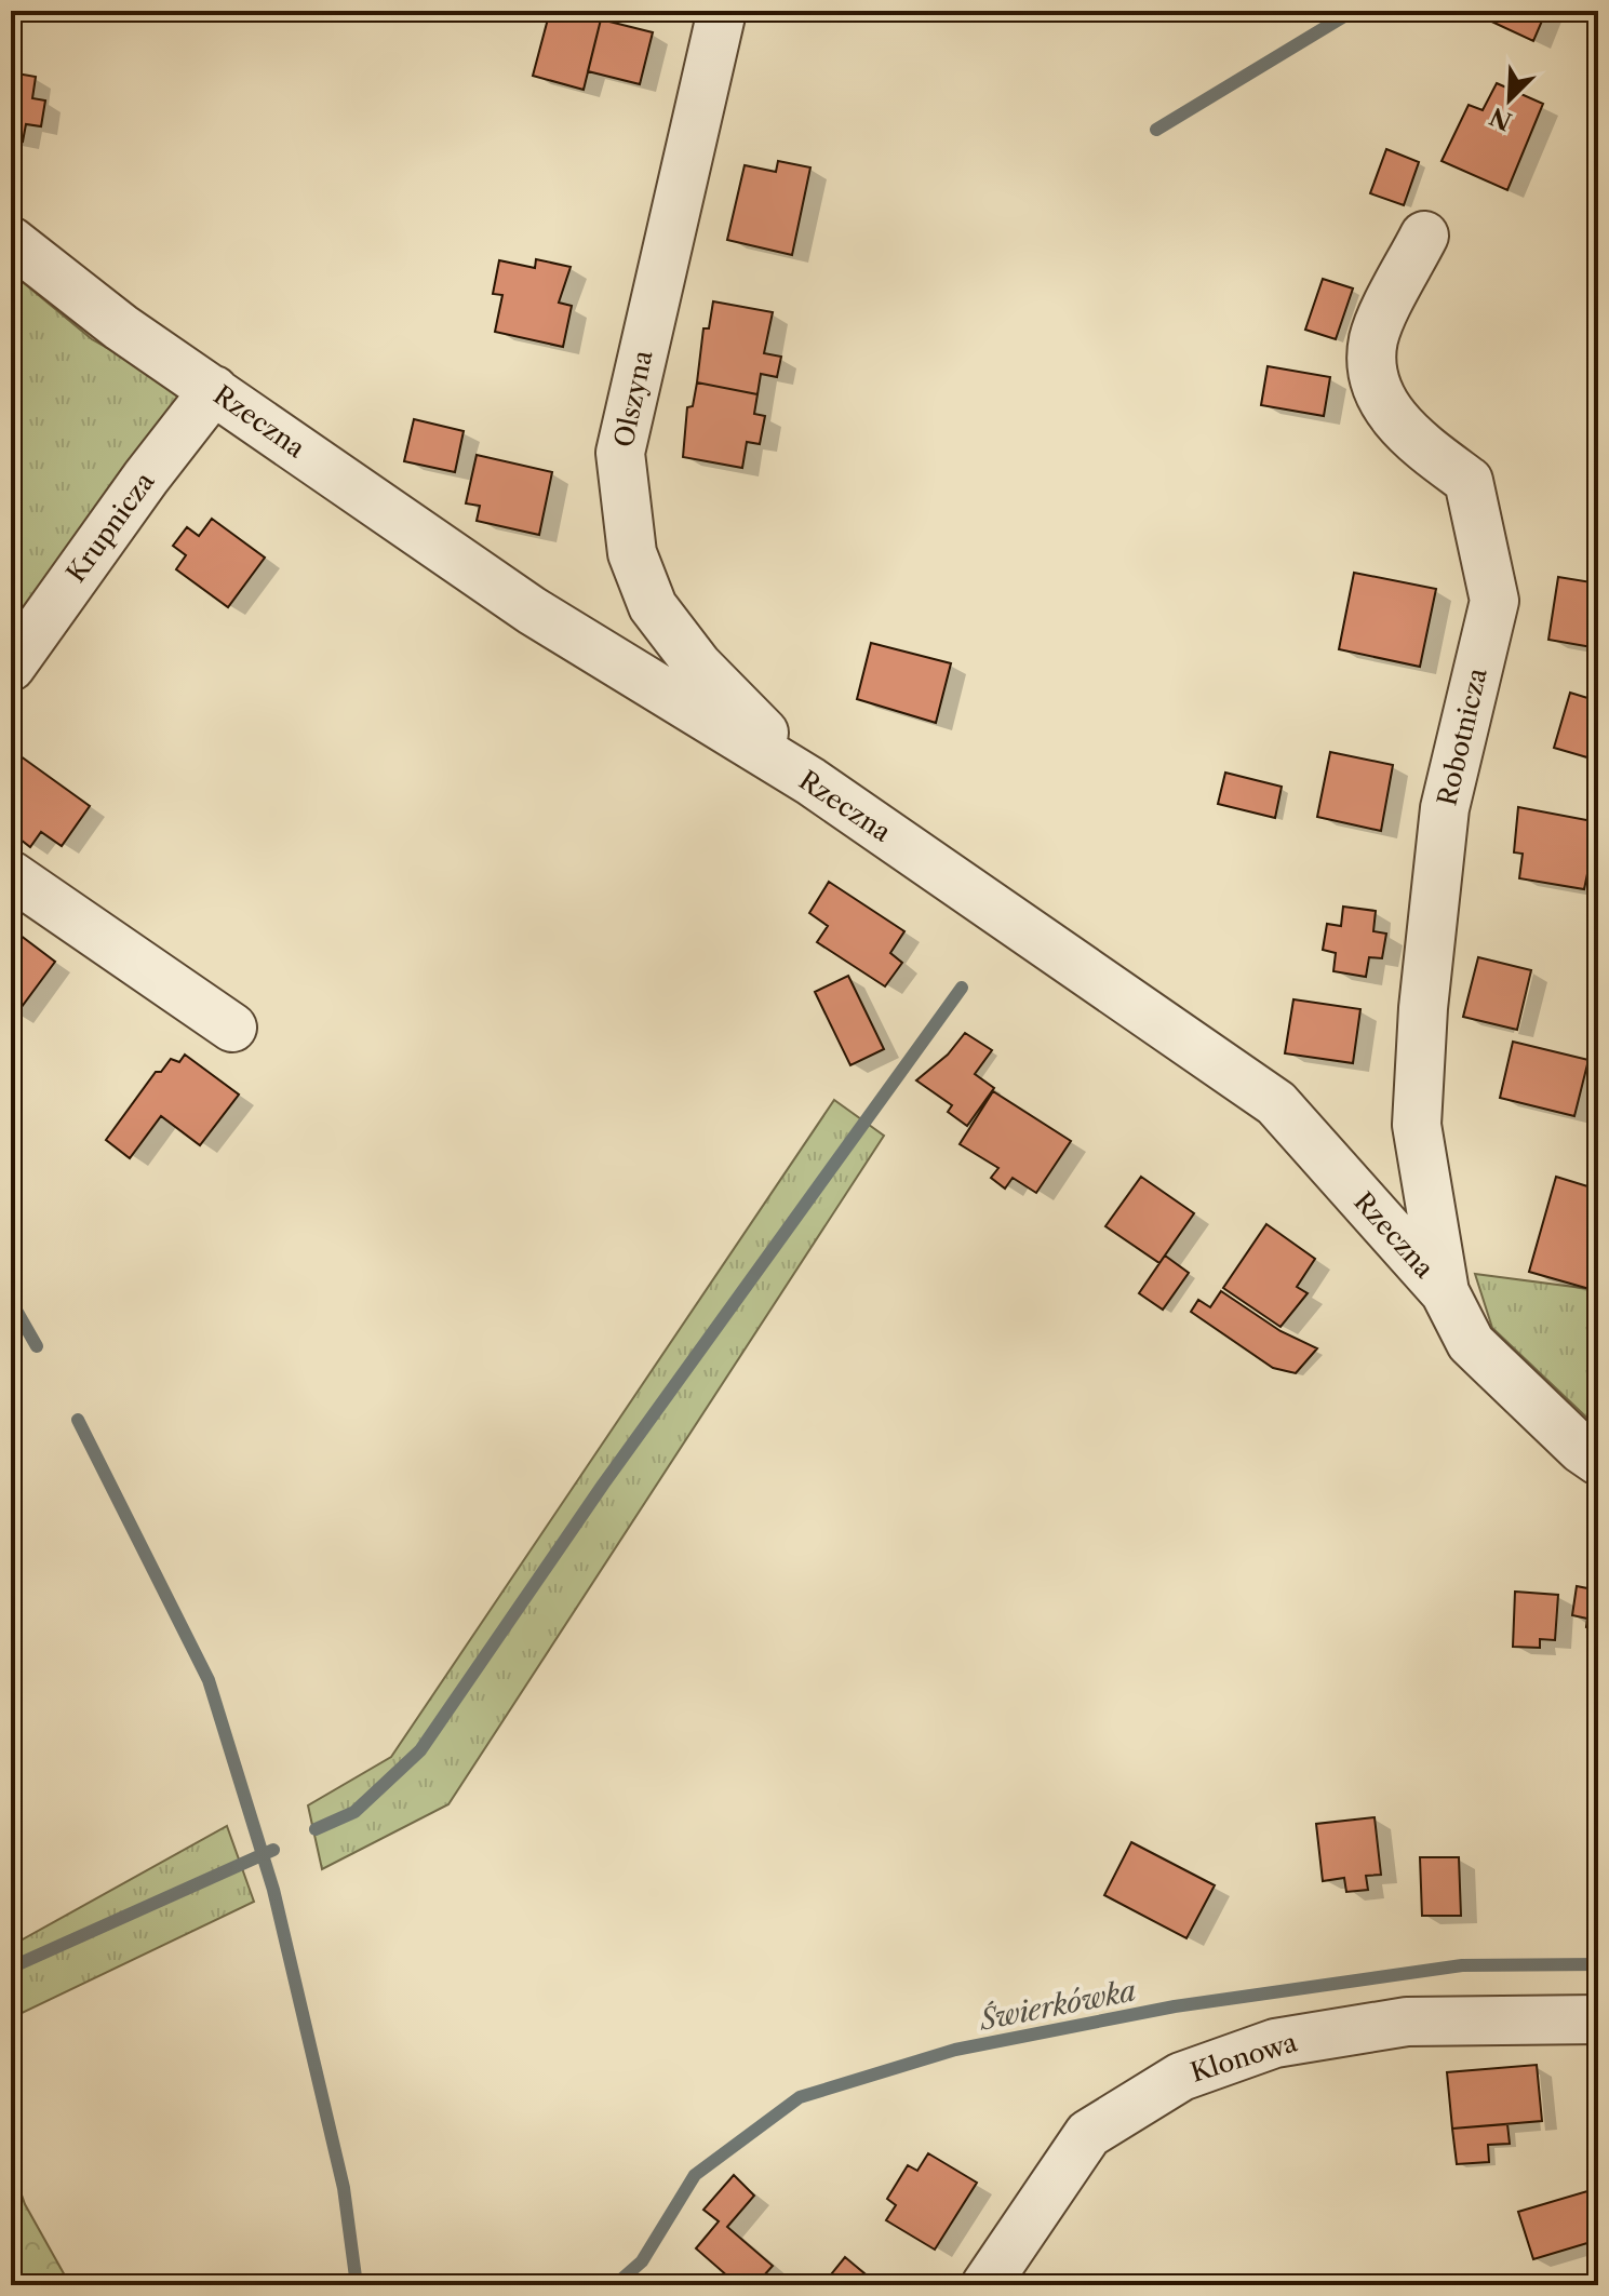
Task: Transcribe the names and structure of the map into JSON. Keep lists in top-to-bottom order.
{
  "streets": {
    "street": [
      "Olszyna",
      "Rzeczna",
      "Krupnicza",
      "Robotnicza",
      "Klonowa"
    ]
  },
  "crossings": [
    ["Olszyna", "Rzeczna"],
    ["Rzeczna", "Krupnicza"],
    ["Rzeczna", "Robotnicza"]
  ],
  "water": ["Świerkówka"],
  "north": "bottom left"
}
